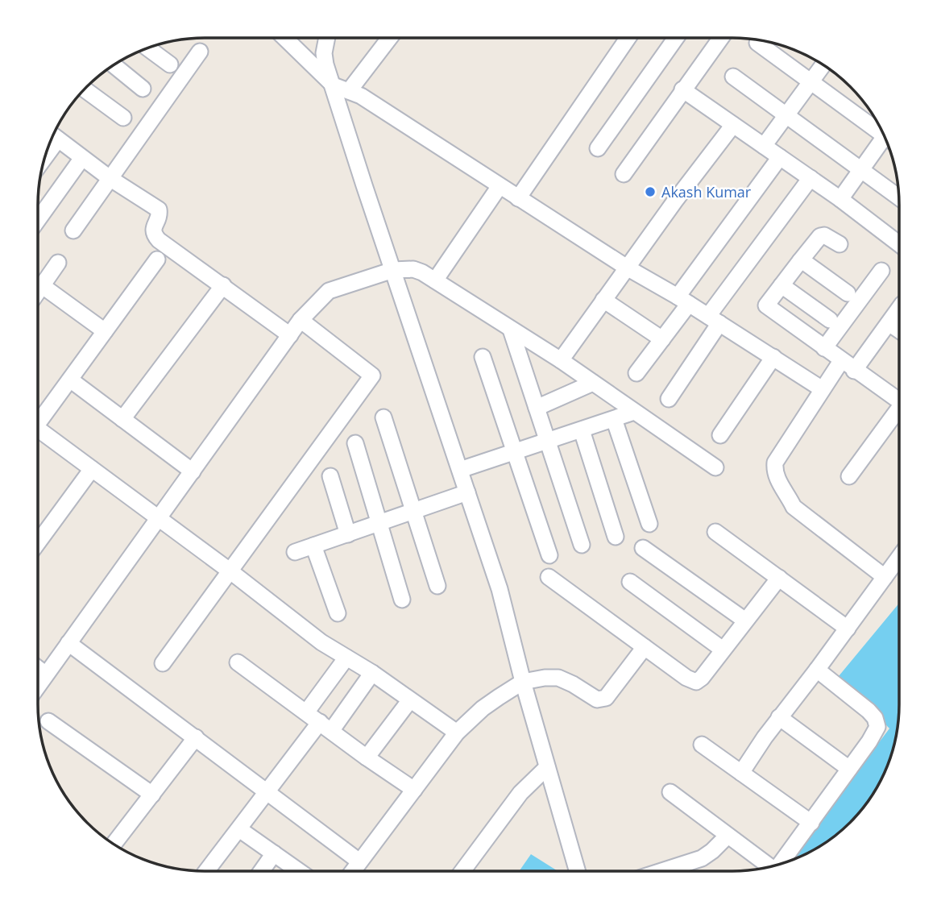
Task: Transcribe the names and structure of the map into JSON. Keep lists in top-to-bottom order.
{
  "places": ["Akash Kumar"]
}
